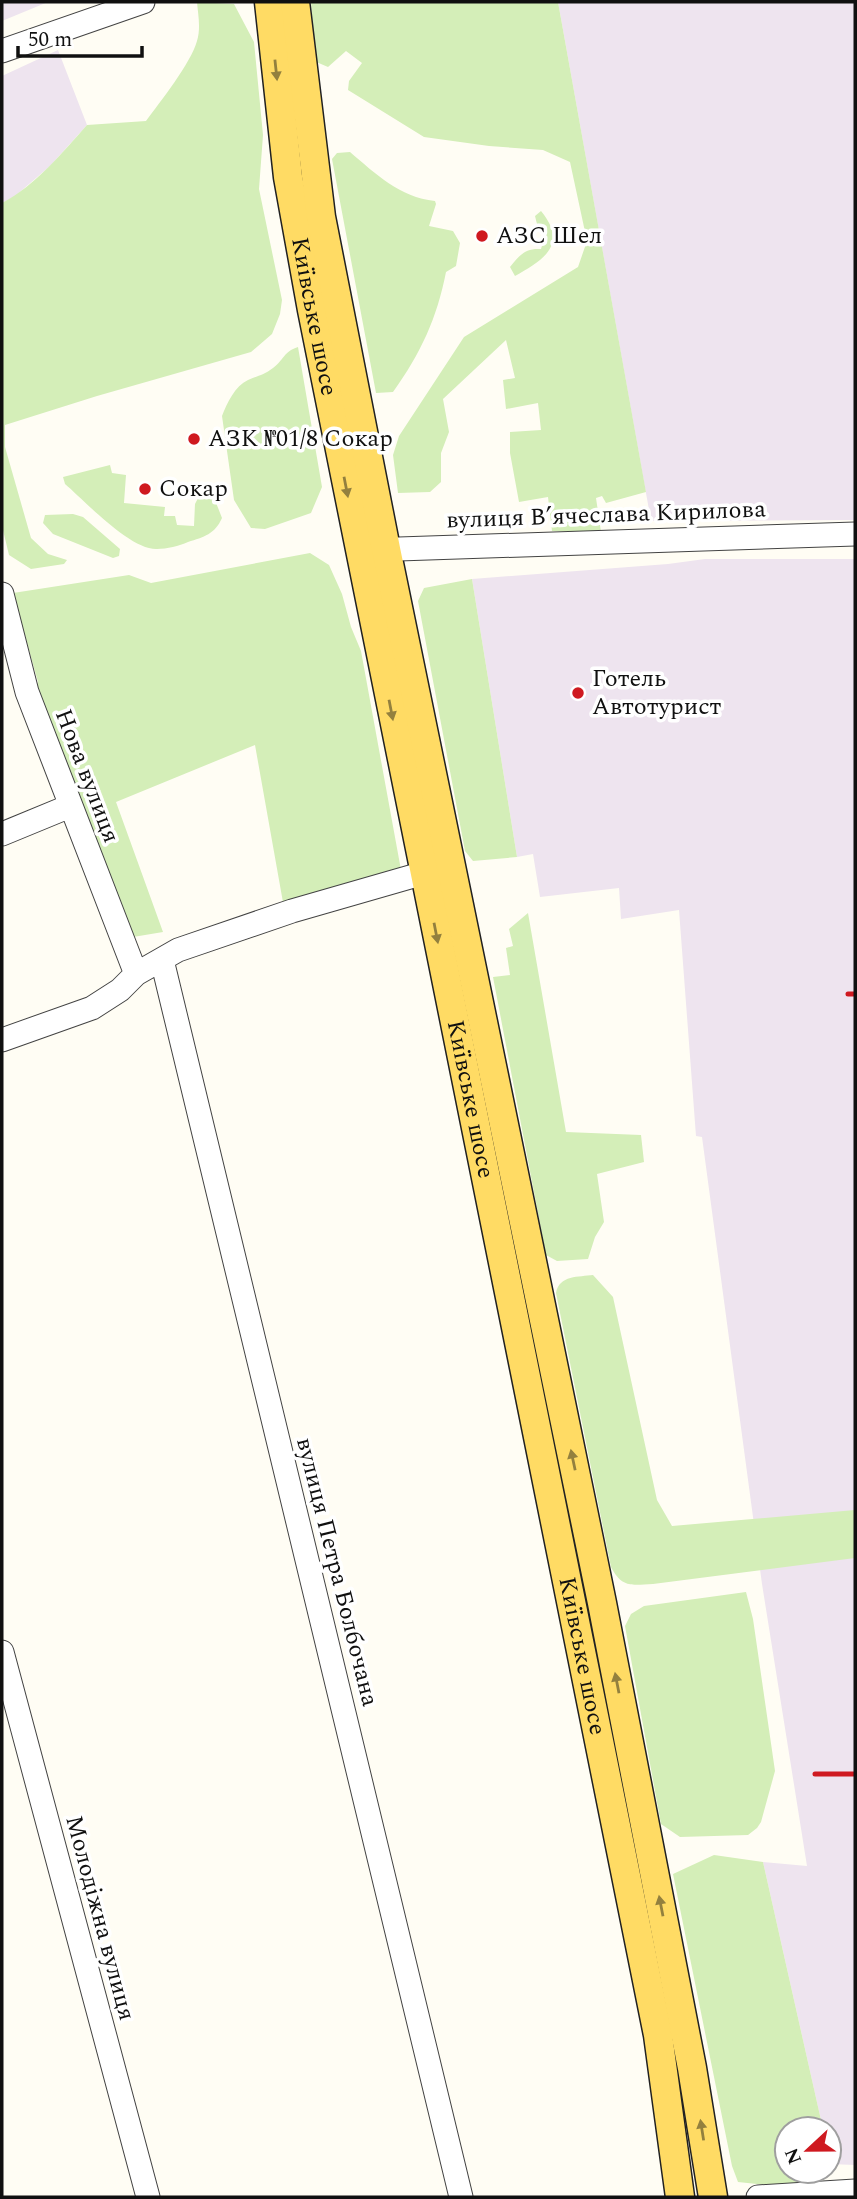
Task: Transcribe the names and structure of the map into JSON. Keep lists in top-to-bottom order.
{
  "streets": {
    "main road": ["Київське шосе"],
    "street": [
      "вулиця Вʼячеслава Кирилова",
      "Нова вулиця",
      "вулиця Петра Болбочана",
      "Молодіжна вулиця"
    ]
  },
  "crossings": [
    ["Київське шосе", "вулиця Вʼячеслава Кирилова"]
  ],
  "places": [
    "АЗС Шел",
    "АЗК №01/8 Сокар",
    "Сокар",
    "Готель Автотурист"
  ],
  "scale_bar": "50 m",
  "north": "left"
}
